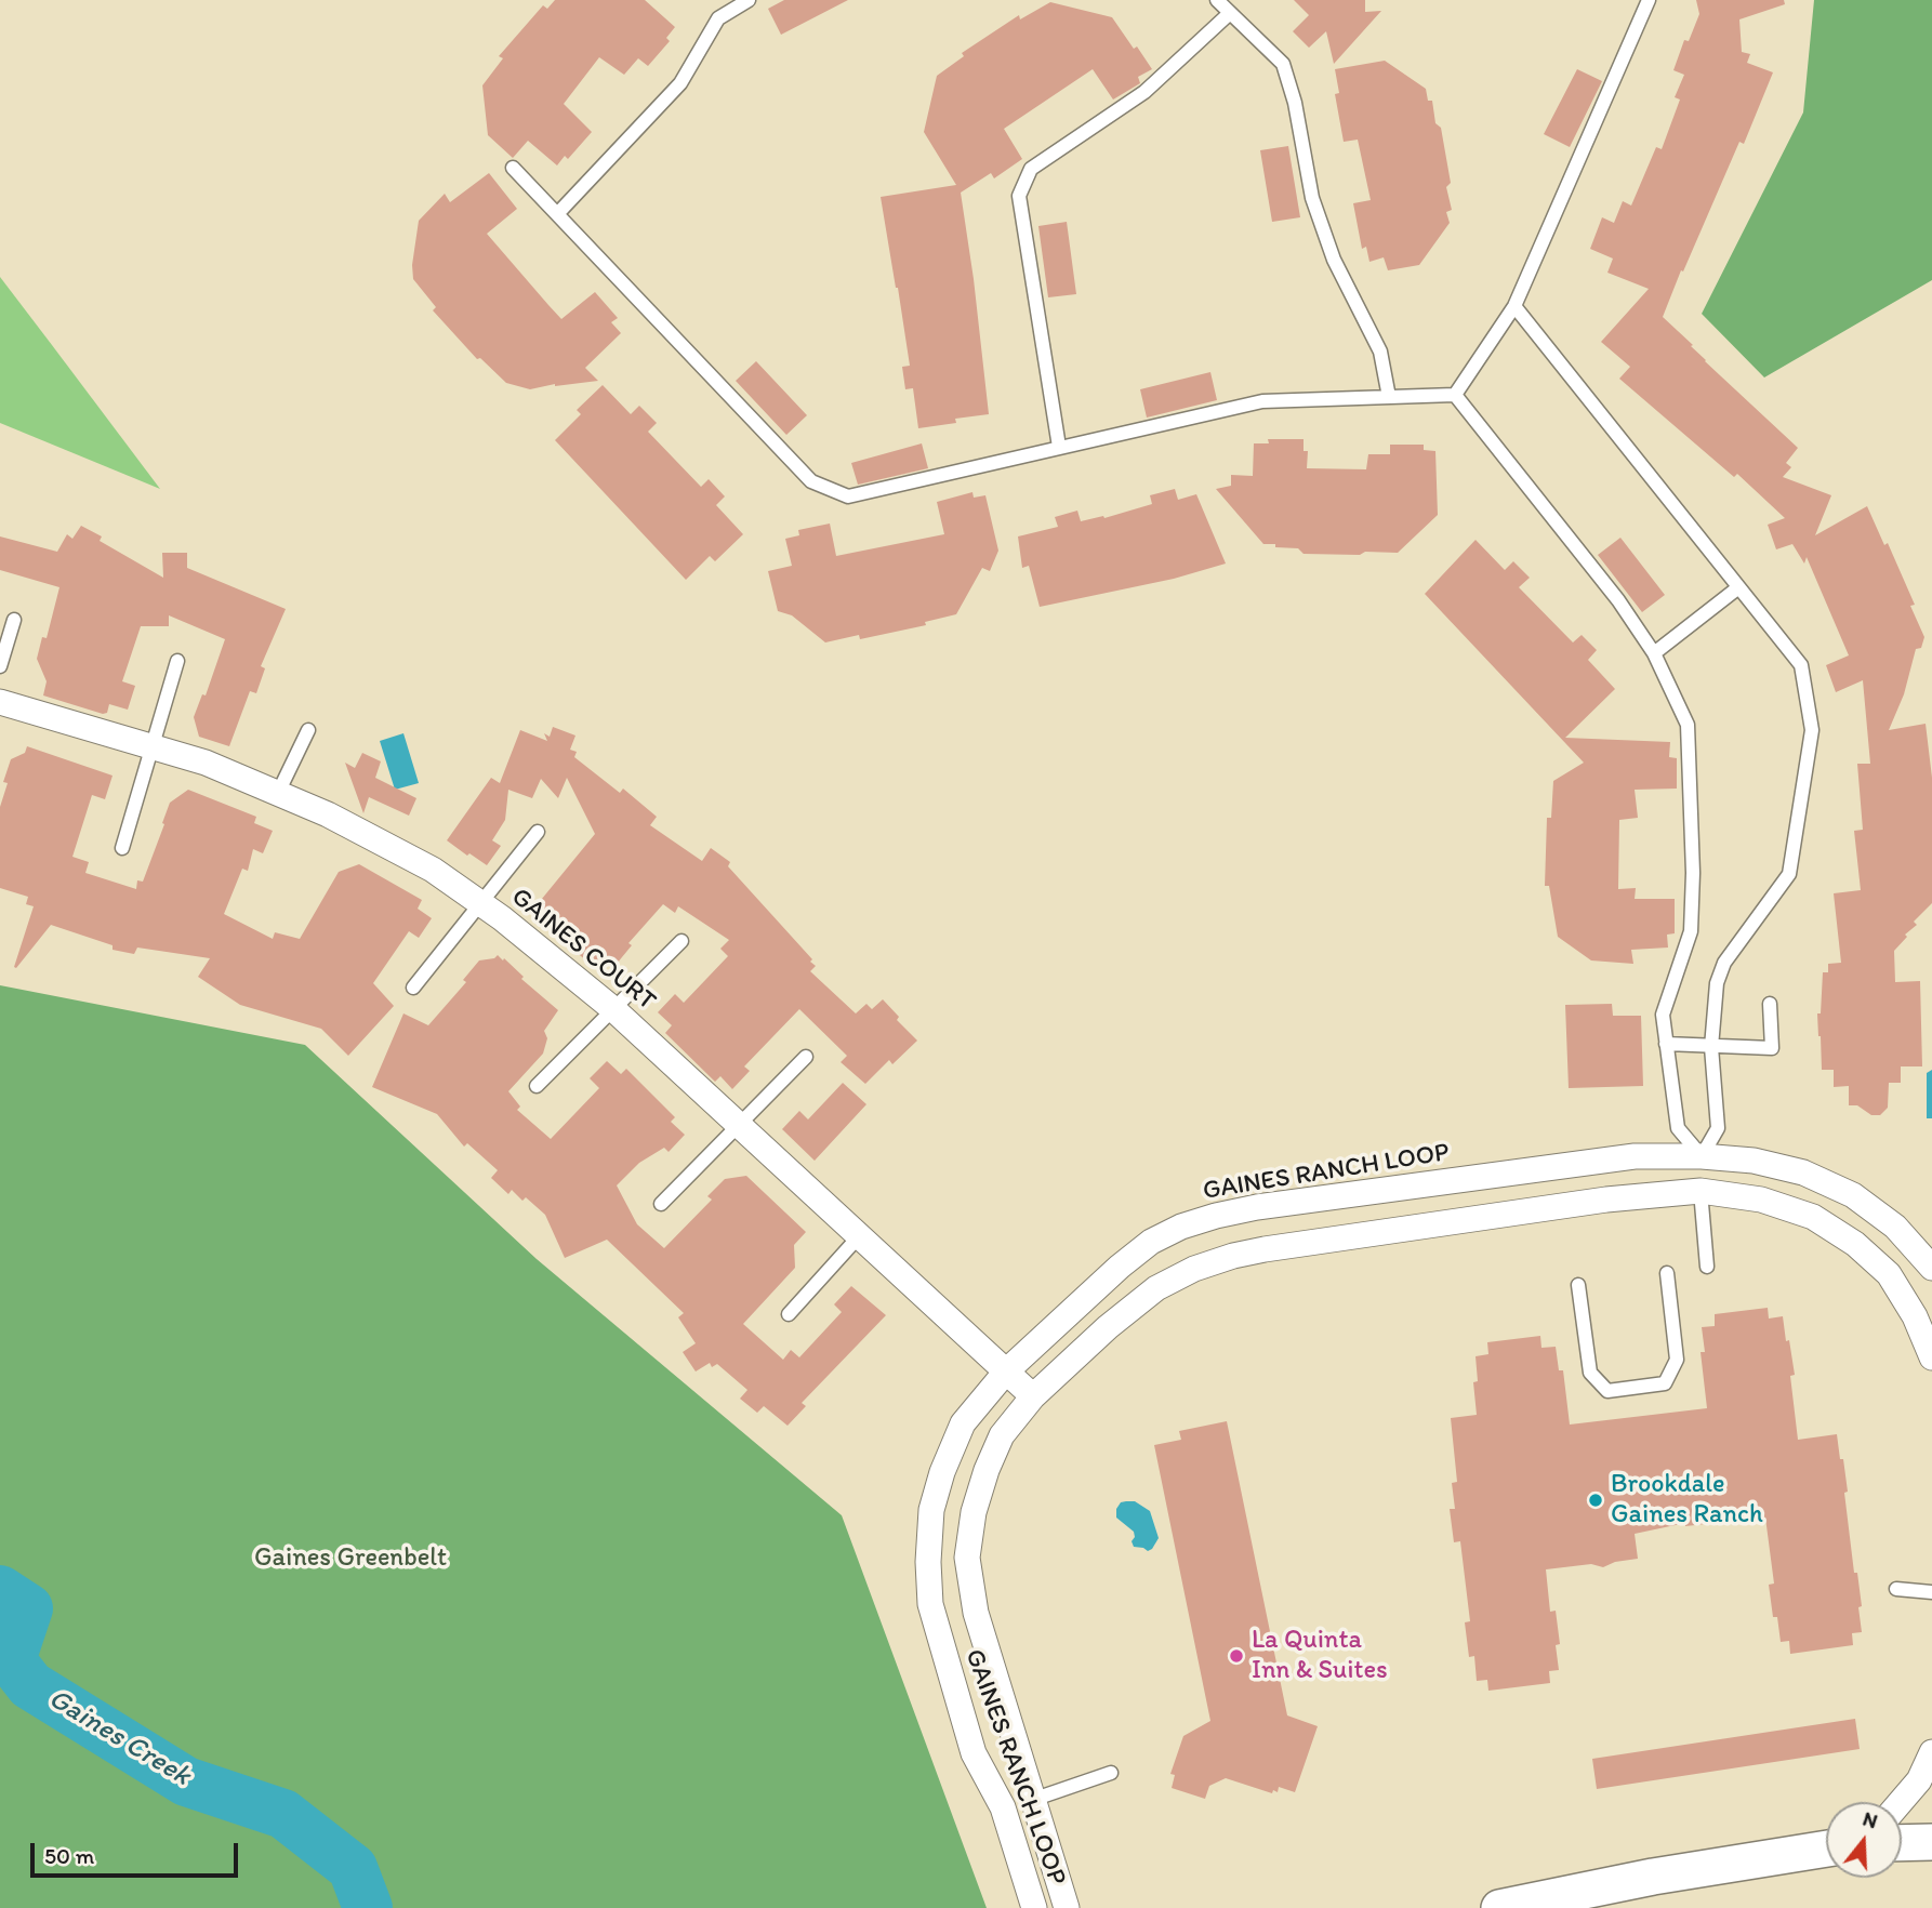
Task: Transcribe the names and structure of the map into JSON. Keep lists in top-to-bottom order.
{
  "streets": {
    "street": ["GAINES COURT", "GAINES RANCH LOOP"]
  },
  "crossings": [
    ["GAINES COURT", "GAINES RANCH LOOP"]
  ],
  "water": ["Gaines Creek"],
  "parks": ["Gaines Greenbelt"],
  "places": ["Brookdale Gaines Ranch", "La Quinta Inn & Suites"],
  "scale_bar": "50 m",
  "north": "top"
}
